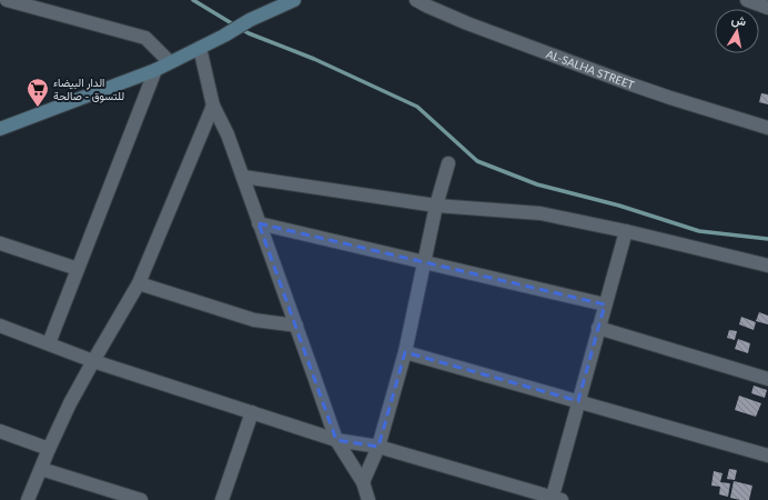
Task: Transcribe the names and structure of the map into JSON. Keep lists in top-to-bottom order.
{
  "streets": {
    "street": ["AL-SALHA STREET"]
  },
  "places": {
    "supermarket": ["الدار البيضاء للتسوق - صالحة"]
  },
  "north": "top"
}
